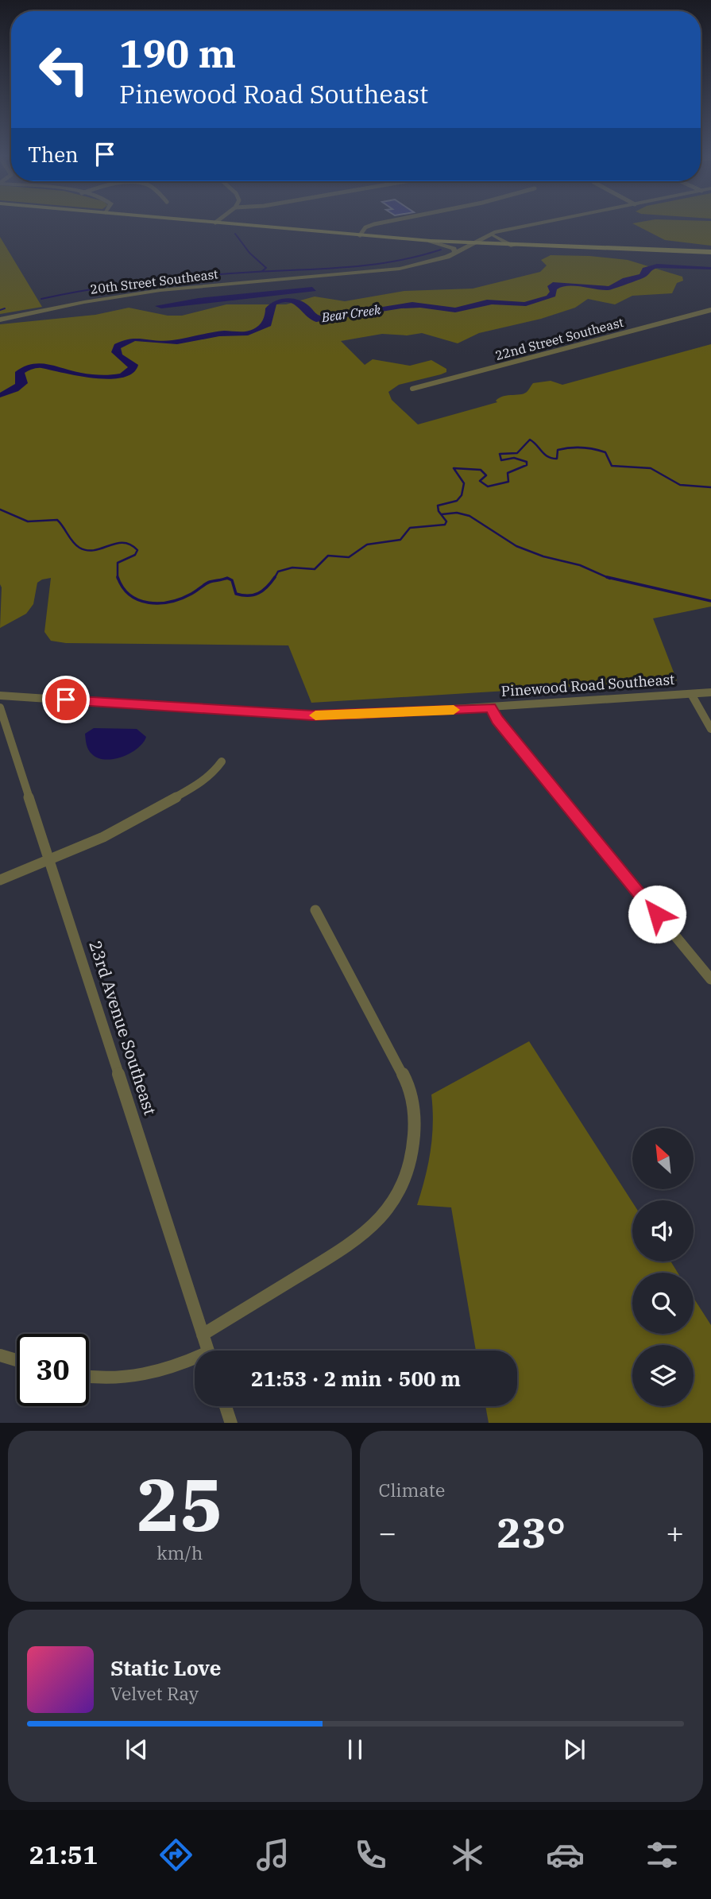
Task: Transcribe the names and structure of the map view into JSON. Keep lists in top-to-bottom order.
{
  "streets": {
    "street": [
      "20th Street Southeast",
      "22nd Street Southeast",
      "Pinewood Road Southeast",
      "23rd Avenue Southeast"
    ]
  },
  "water": ["Bear Creek"],
  "north": "top left",
  "page": {
    "turn": ["190 m", "Pinewood Road Southeast"],
    "then": "Then",
    "limit": "30",
    "trip": "21:53 · 2 min · 500 m",
    "tile": [
      ["25", "km/h"],
      "Climate"
    ],
    "heat": ["−", "23°", "+"],
    "song": ["Static Love", "Velvet Ray"],
    "tabs": "21:51"
  }
}
